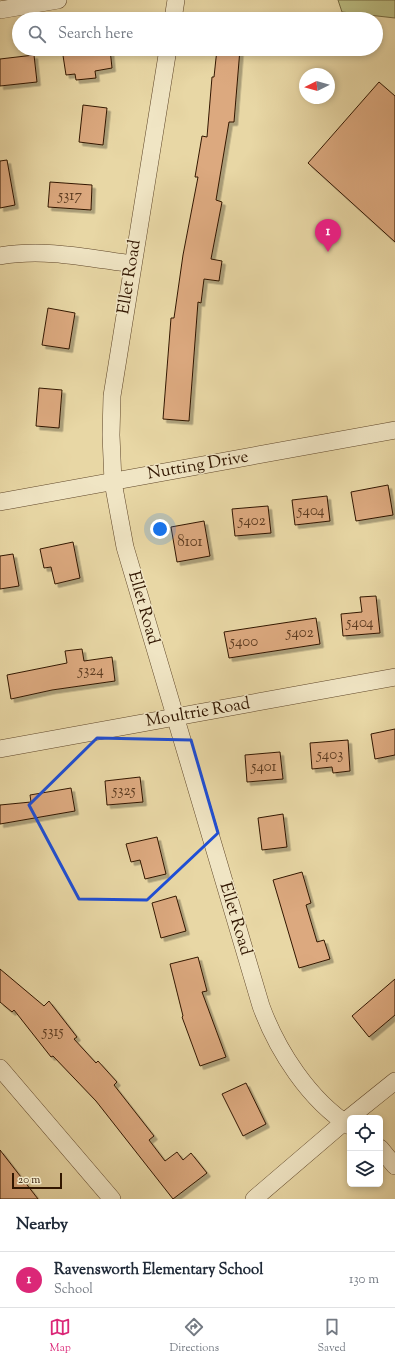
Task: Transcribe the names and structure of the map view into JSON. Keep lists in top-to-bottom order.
{
  "streets": {
    "street": ["Ellet Road", "Nutting Drive", "Moultrie Road"]
  },
  "crossings": [
    ["Ellet Road", "Nutting Drive"],
    ["Ellet Road", "Moultrie Road"]
  ],
  "house_numbers": [
    "5317",
    "5404",
    "5402",
    "8101",
    "5404",
    "5402",
    "5400",
    "5324",
    "5403",
    "5401",
    "5325",
    "5315"
  ],
  "scale_bar": "20 m",
  "north": "left",
  "page": {
    "search": "Search here",
    "pins": "1",
    "scale": "20 m",
    "heading": "Nearby",
    "list": [
      {
        "mark": "1",
        "name": "Ravensworth Elementary School",
        "note": "School",
        "value": "130 m"
      }
    ],
    "nav": ["Map", "Directions", "Saved"]
  }
}
